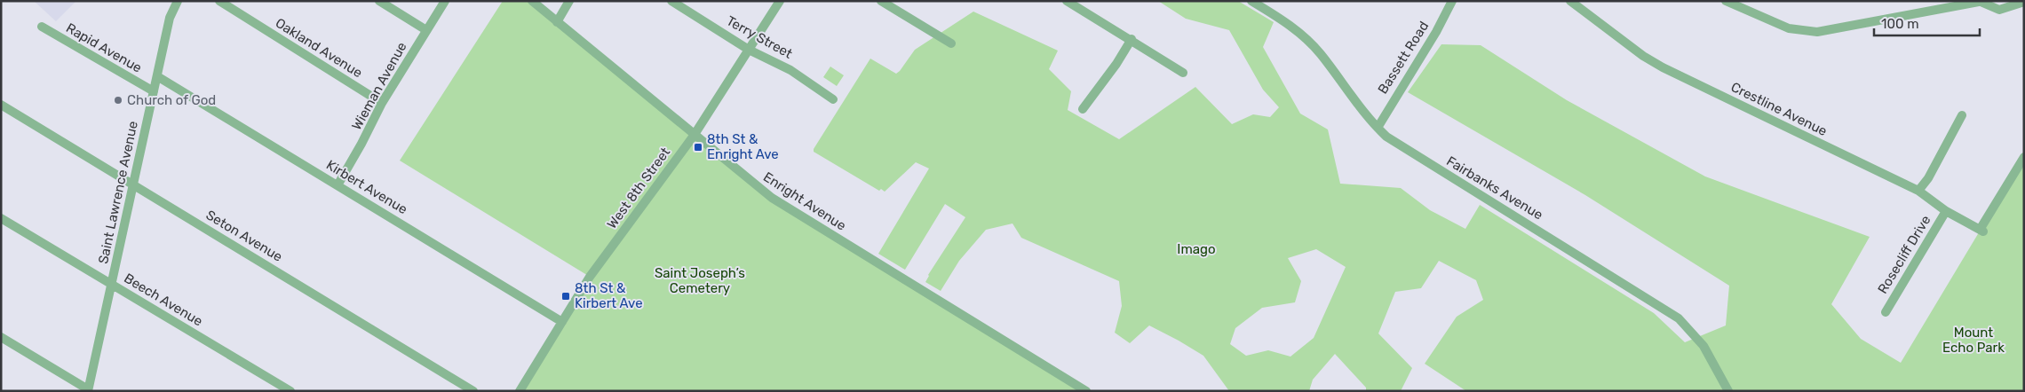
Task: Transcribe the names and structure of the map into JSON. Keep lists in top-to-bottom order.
{
  "streets": {
    "street": [
      "Terry Street",
      "Rapid Avenue",
      "Oakland Avenue",
      "Bassett Road",
      "Wieman Avenue",
      "Crestline Avenue",
      "Kirbert Avenue",
      "West 8th Street",
      "Fairbanks Avenue",
      "Saint Lawrence Avenue",
      "Enright Avenue",
      "Seton Avenue",
      "Rosecliff Drive",
      "Beech Avenue"
    ]
  },
  "crossings": [
    ["Terry Street", "West 8th Street"],
    ["Rapid Avenue", "Saint Lawrence Avenue"],
    ["Oakland Avenue", "Wieman Avenue"],
    ["Bassett Road", "Fairbanks Avenue"],
    ["Wieman Avenue", "Kirbert Avenue"],
    ["Crestline Avenue", "Rosecliff Drive"],
    ["Kirbert Avenue", "West 8th Street"],
    ["Kirbert Avenue", "Saint Lawrence Avenue"],
    ["West 8th Street", "Enright Avenue"],
    ["Saint Lawrence Avenue", "Seton Avenue"],
    ["Saint Lawrence Avenue", "Beech Avenue"]
  ],
  "parks": ["Imago", "Saint Joseph’s Cemetery", "Mount Echo Park"],
  "places": {
    "other": ["Church of God"],
    "transit": ["8th St & Enright Ave", "8th St & Kirbert Ave"]
  },
  "scale_bar": "100 m"
}
